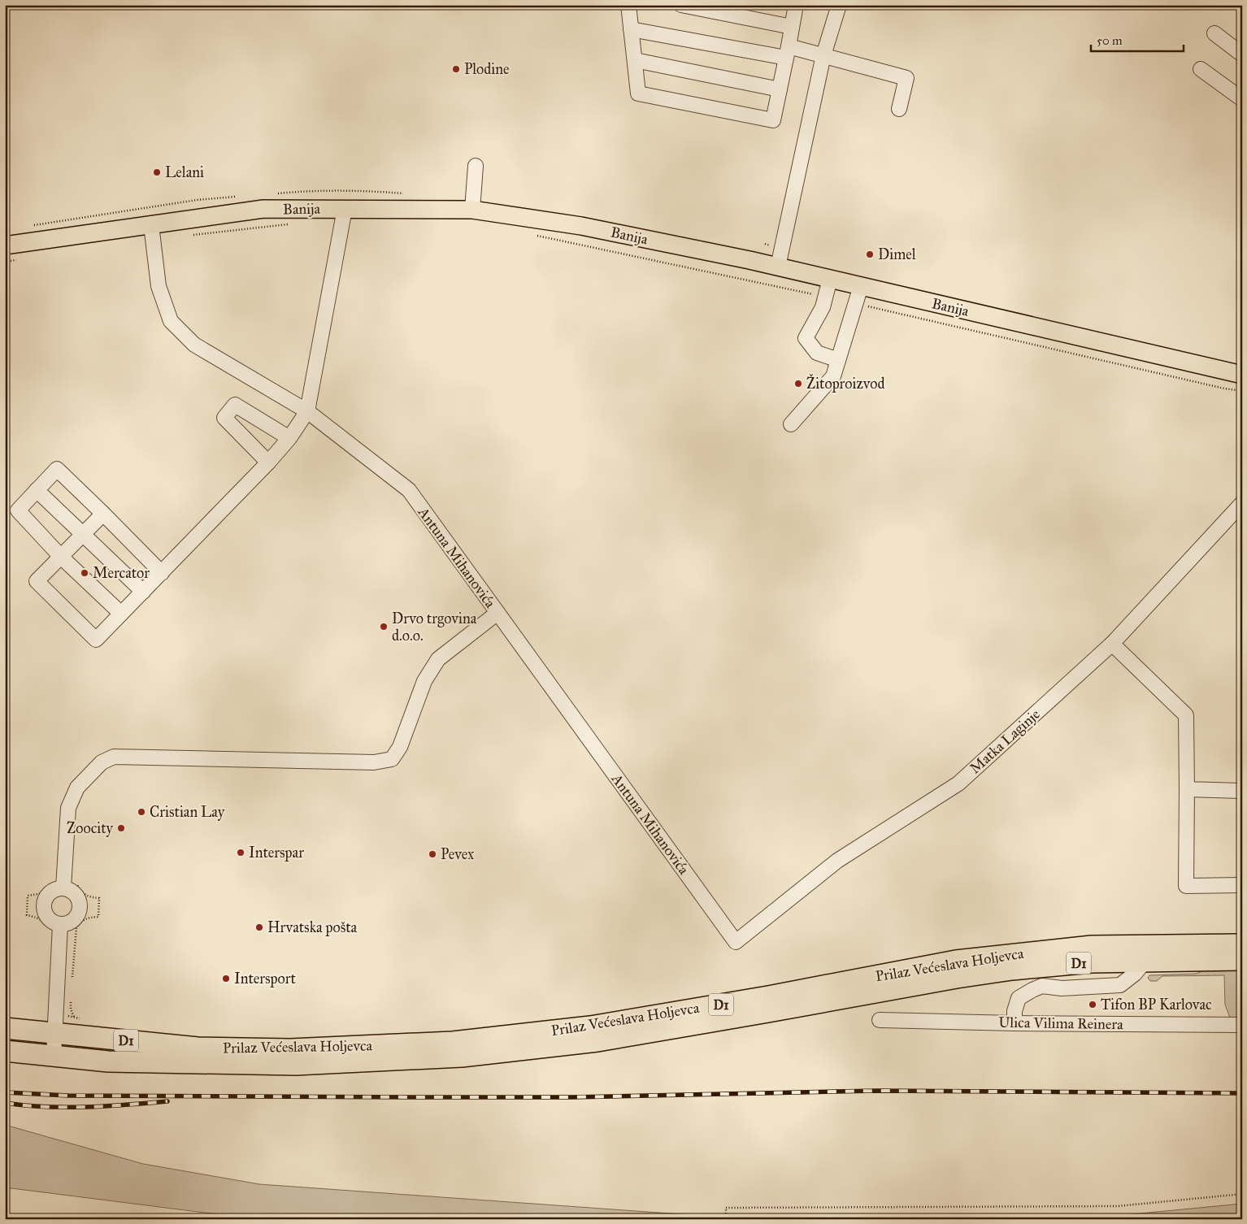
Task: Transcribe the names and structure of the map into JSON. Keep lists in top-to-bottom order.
{
  "streets": {
    "highway": ["D1", "Prilaz Većeslava Holjevca"],
    "main road": ["Banija"],
    "street": ["Antuna Mihanovića", "Matka Laginje", "Ulica Vilima Reinera"]
  },
  "crossings": [
    ["Banija", "Antuna Mihanovića"],
    ["Antuna Mihanovića", "Matka Laginje"]
  ],
  "places": [
    "Plodine",
    "Lelani",
    "Dimel",
    "Žitoproizvod",
    "Mercator",
    "Drvo trgovina d.o.o.",
    "Cristian Lay",
    "Zoocity",
    "Interspar",
    "Pevex",
    "Hrvatska pošta",
    "Intersport",
    "Tifon BP Karlovac"
  ],
  "scale_bar": "50 m"
}
